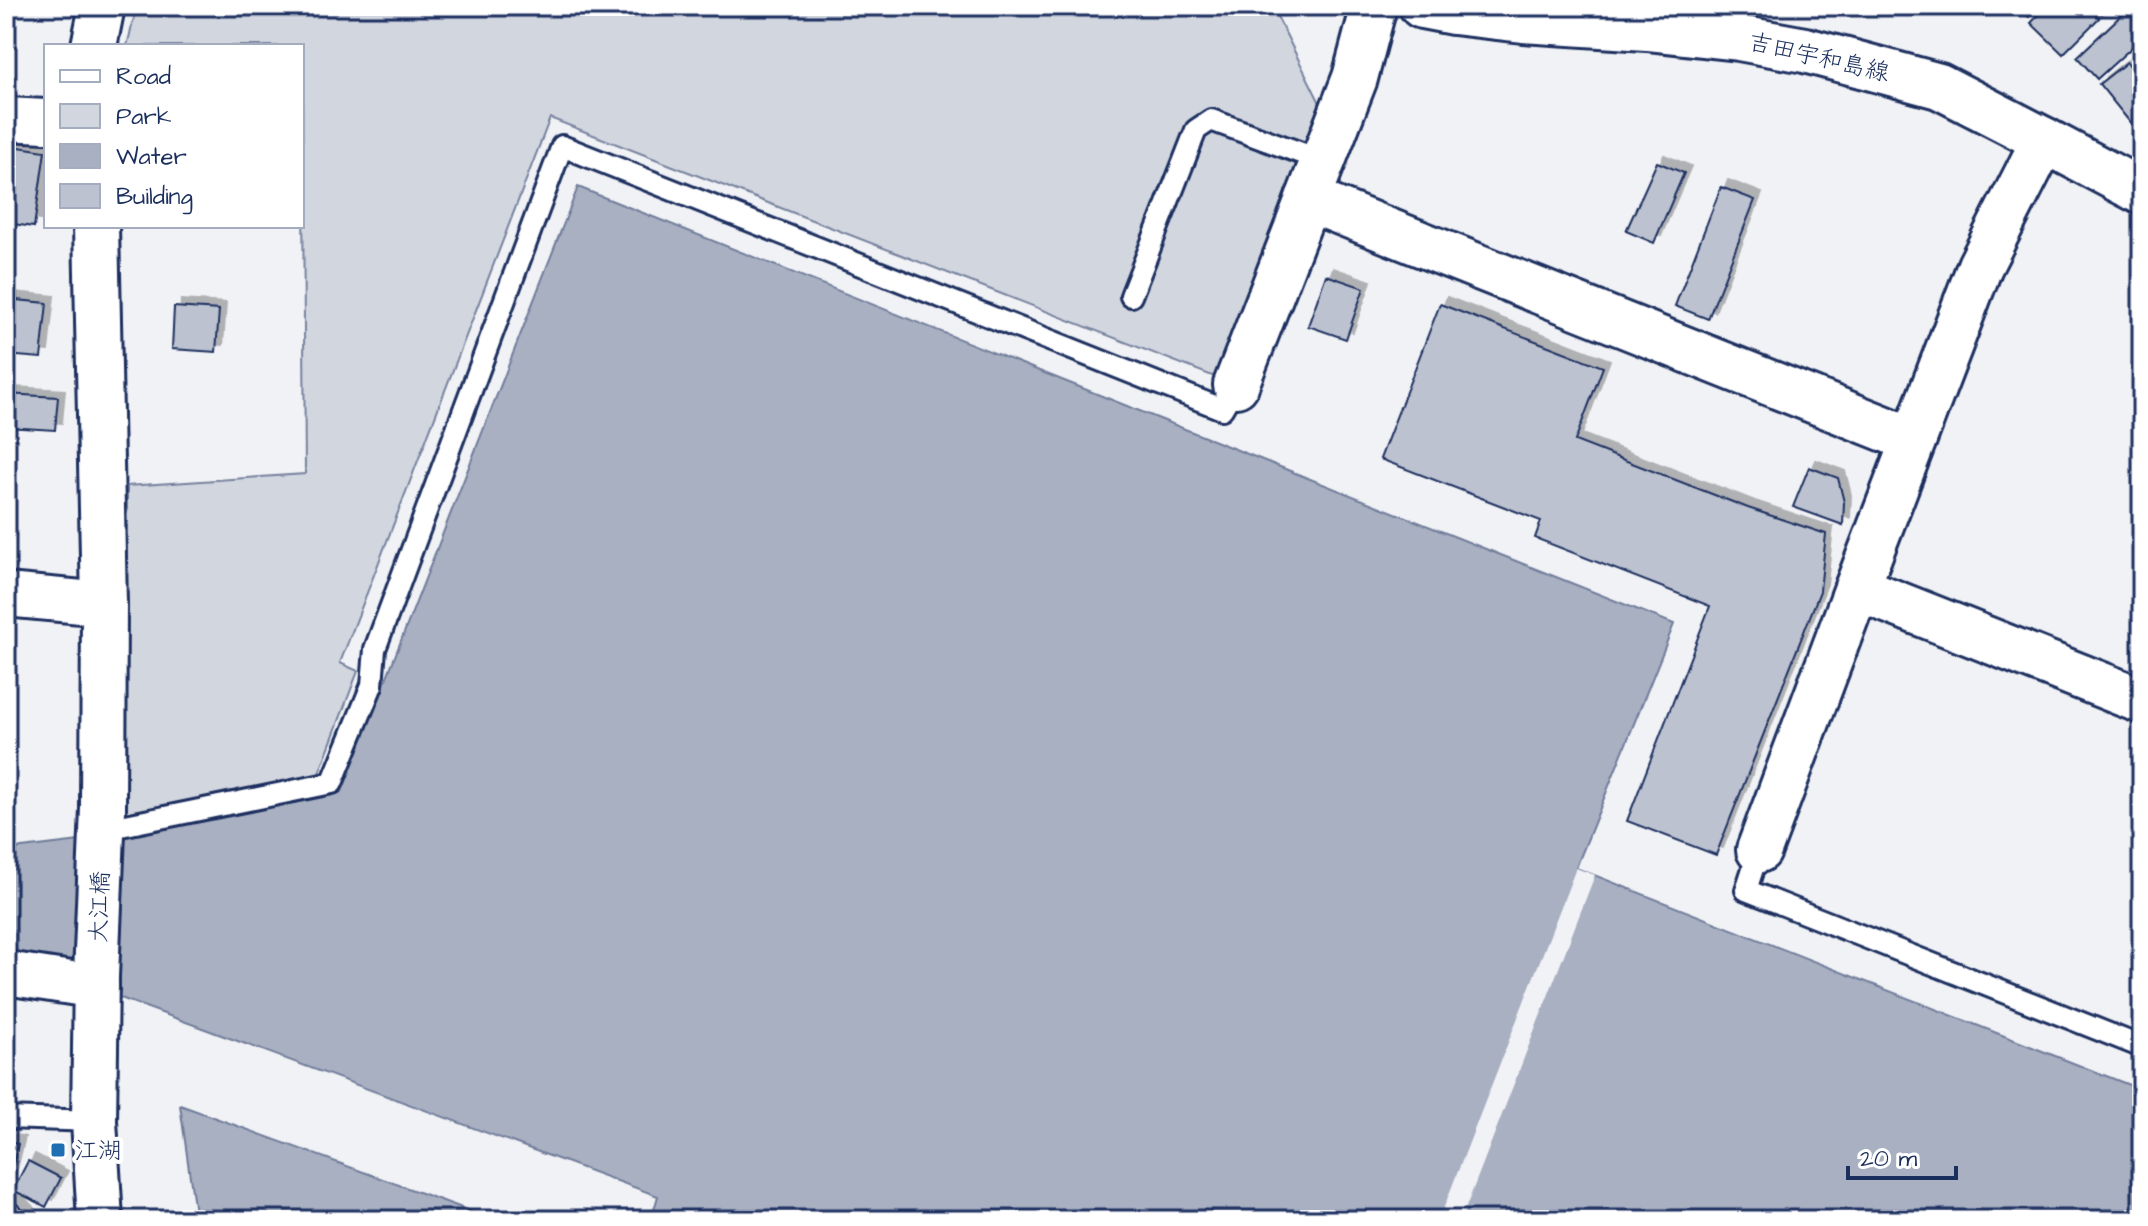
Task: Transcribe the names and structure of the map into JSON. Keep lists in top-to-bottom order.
{
  "streets": {
    "street": ["吉田宇和島線", "大江橋"]
  },
  "places": {
    "transit": ["江湖"]
  },
  "legend": [
    "Road",
    "Park",
    "Water",
    "Building"
  ],
  "scale_bar": "20 m"
}
